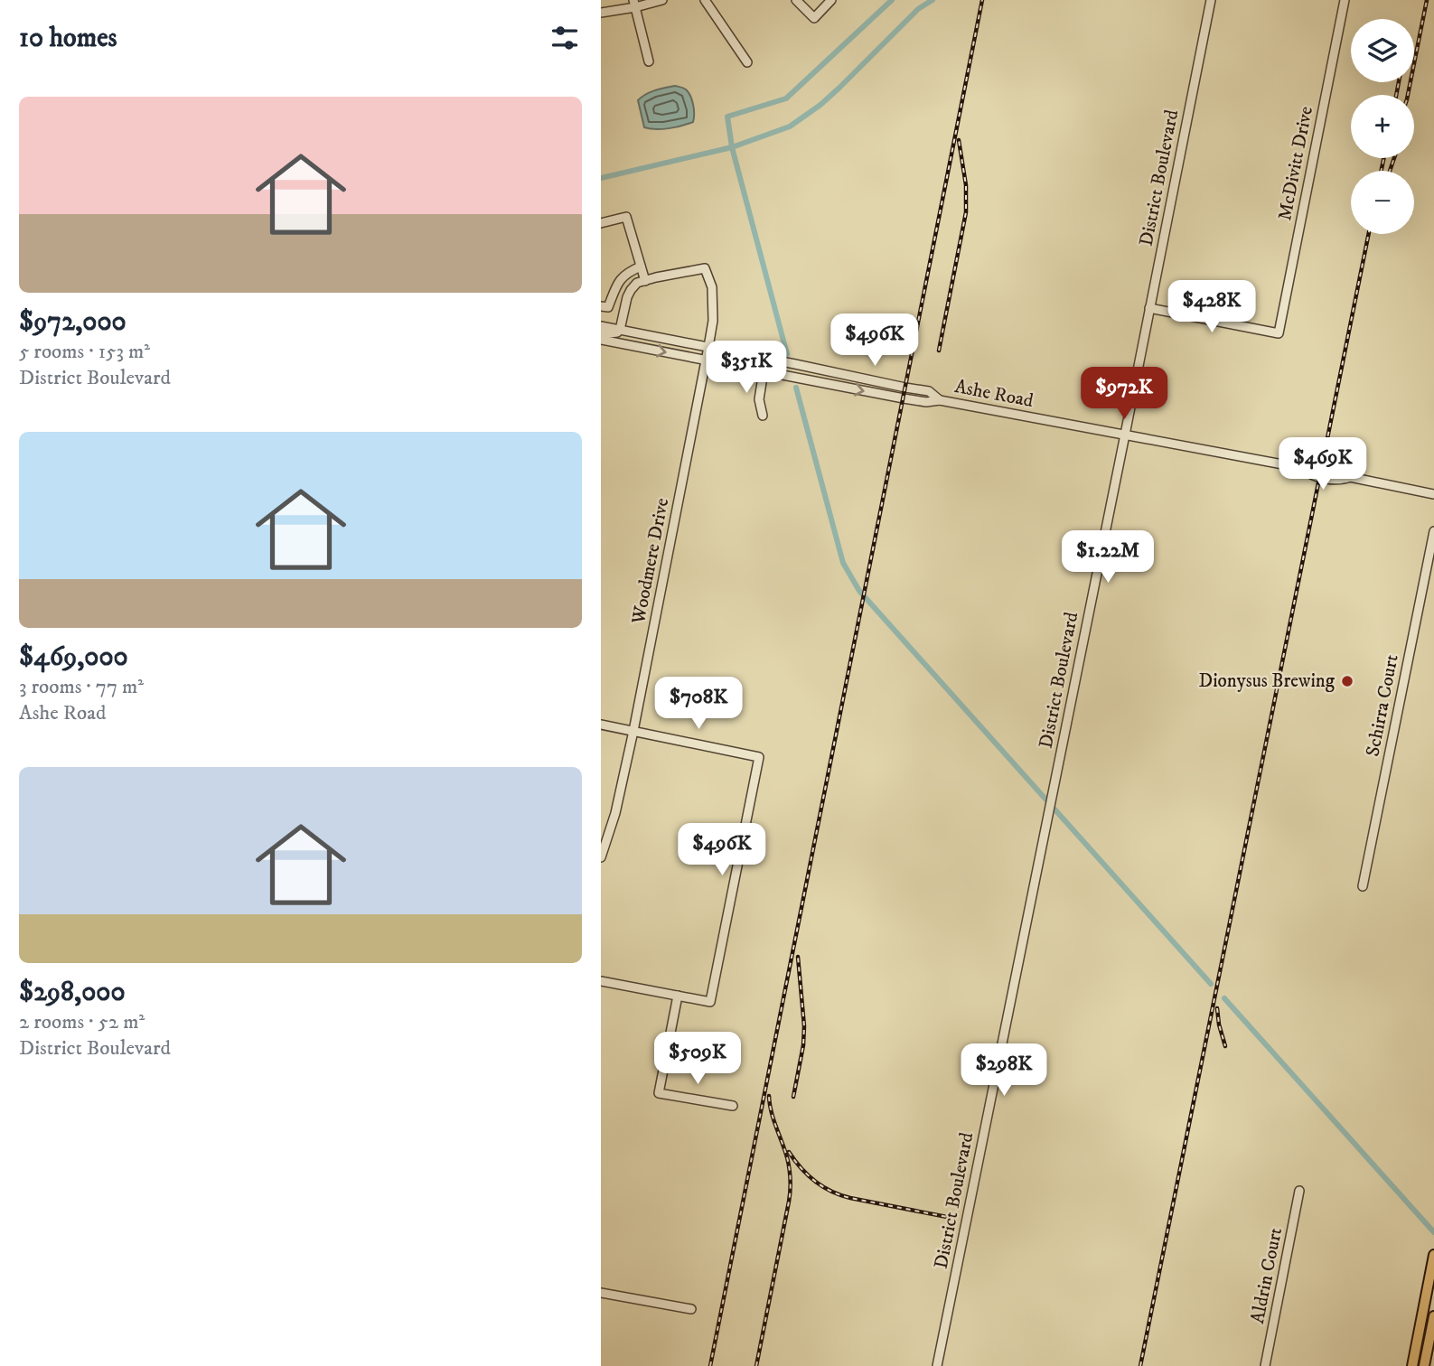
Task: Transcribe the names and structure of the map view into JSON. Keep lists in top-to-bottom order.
{
  "streets": {
    "street": [
      "McDivitt Drive",
      "District Boulevard",
      "Ashe Road",
      "Woodmere Drive",
      "Schirra Court",
      "Aldrin Court"
    ]
  },
  "crossings": [
    ["McDivitt Drive", "District Boulevard"],
    ["District Boulevard", "Ashe Road"],
    ["Ashe Road", "Woodmere Drive"]
  ],
  "places": ["Dionysus Brewing"],
  "page": {
    "heading": "10 homes",
    "map_buttons": ["+", "−"],
    "list": [
      {
        "name": "$972,000",
        "note": "5 rooms · 153 m² · District Boulevard"
      },
      {
        "name": "$469,000",
        "note": "3 rooms · 77 m² · Ashe Road"
      },
      {
        "name": "$298,000",
        "note": "2 rooms · 52 m² · District Boulevard"
      }
    ],
    "price": [
      "$428K",
      "$496K",
      "$351K",
      "$972K",
      "$469K",
      "$1.22M",
      "$708K",
      "$496K",
      "$509K",
      "$298K"
    ]
  }
}
